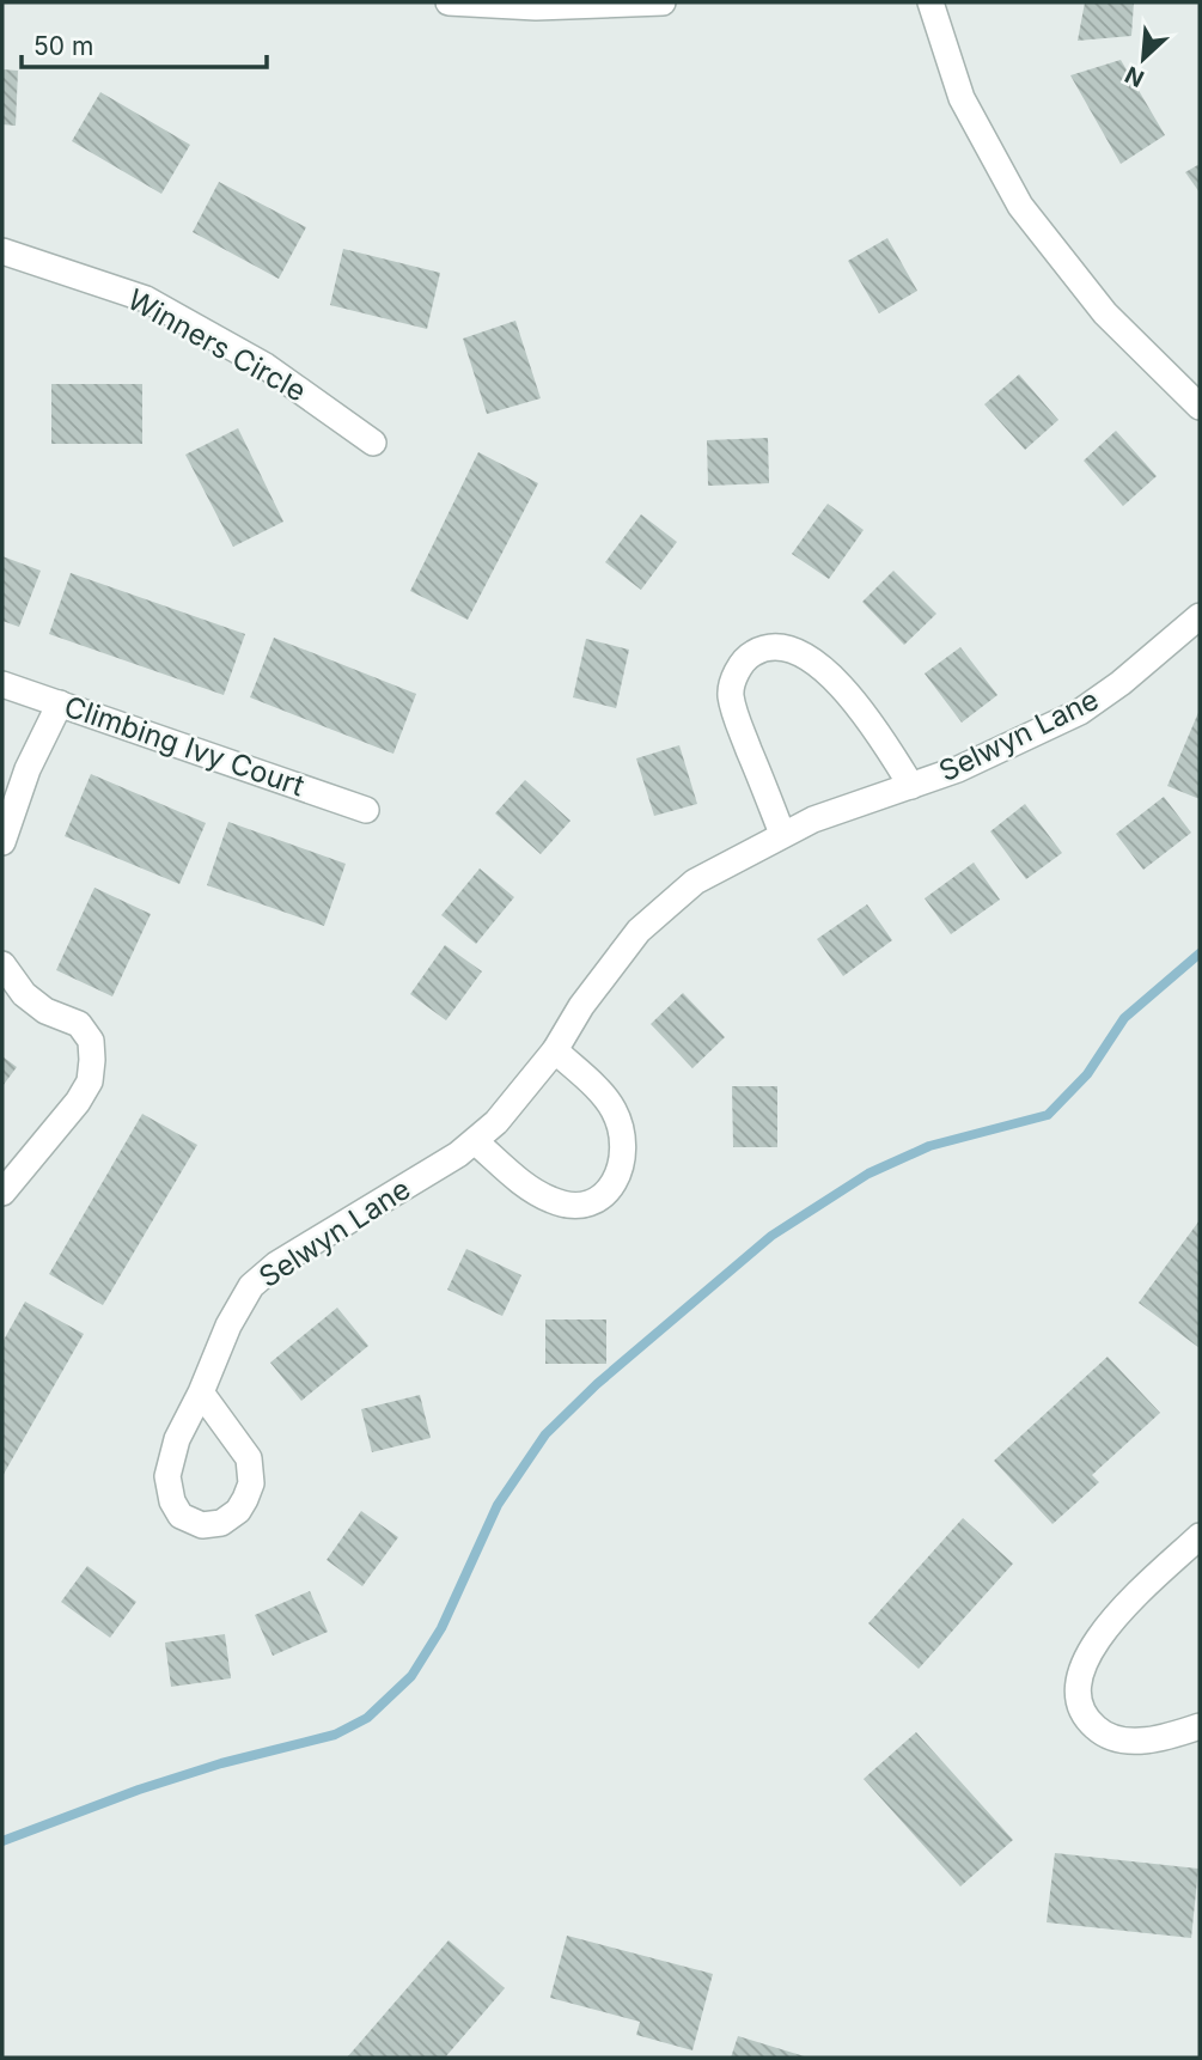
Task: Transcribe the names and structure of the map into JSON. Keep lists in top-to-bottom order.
{
  "streets": {
    "street": ["Winners Circle", "Selwyn Lane", "Climbing Ivy Court"]
  },
  "scale_bar": "50 m",
  "north": "bottom left"
}
